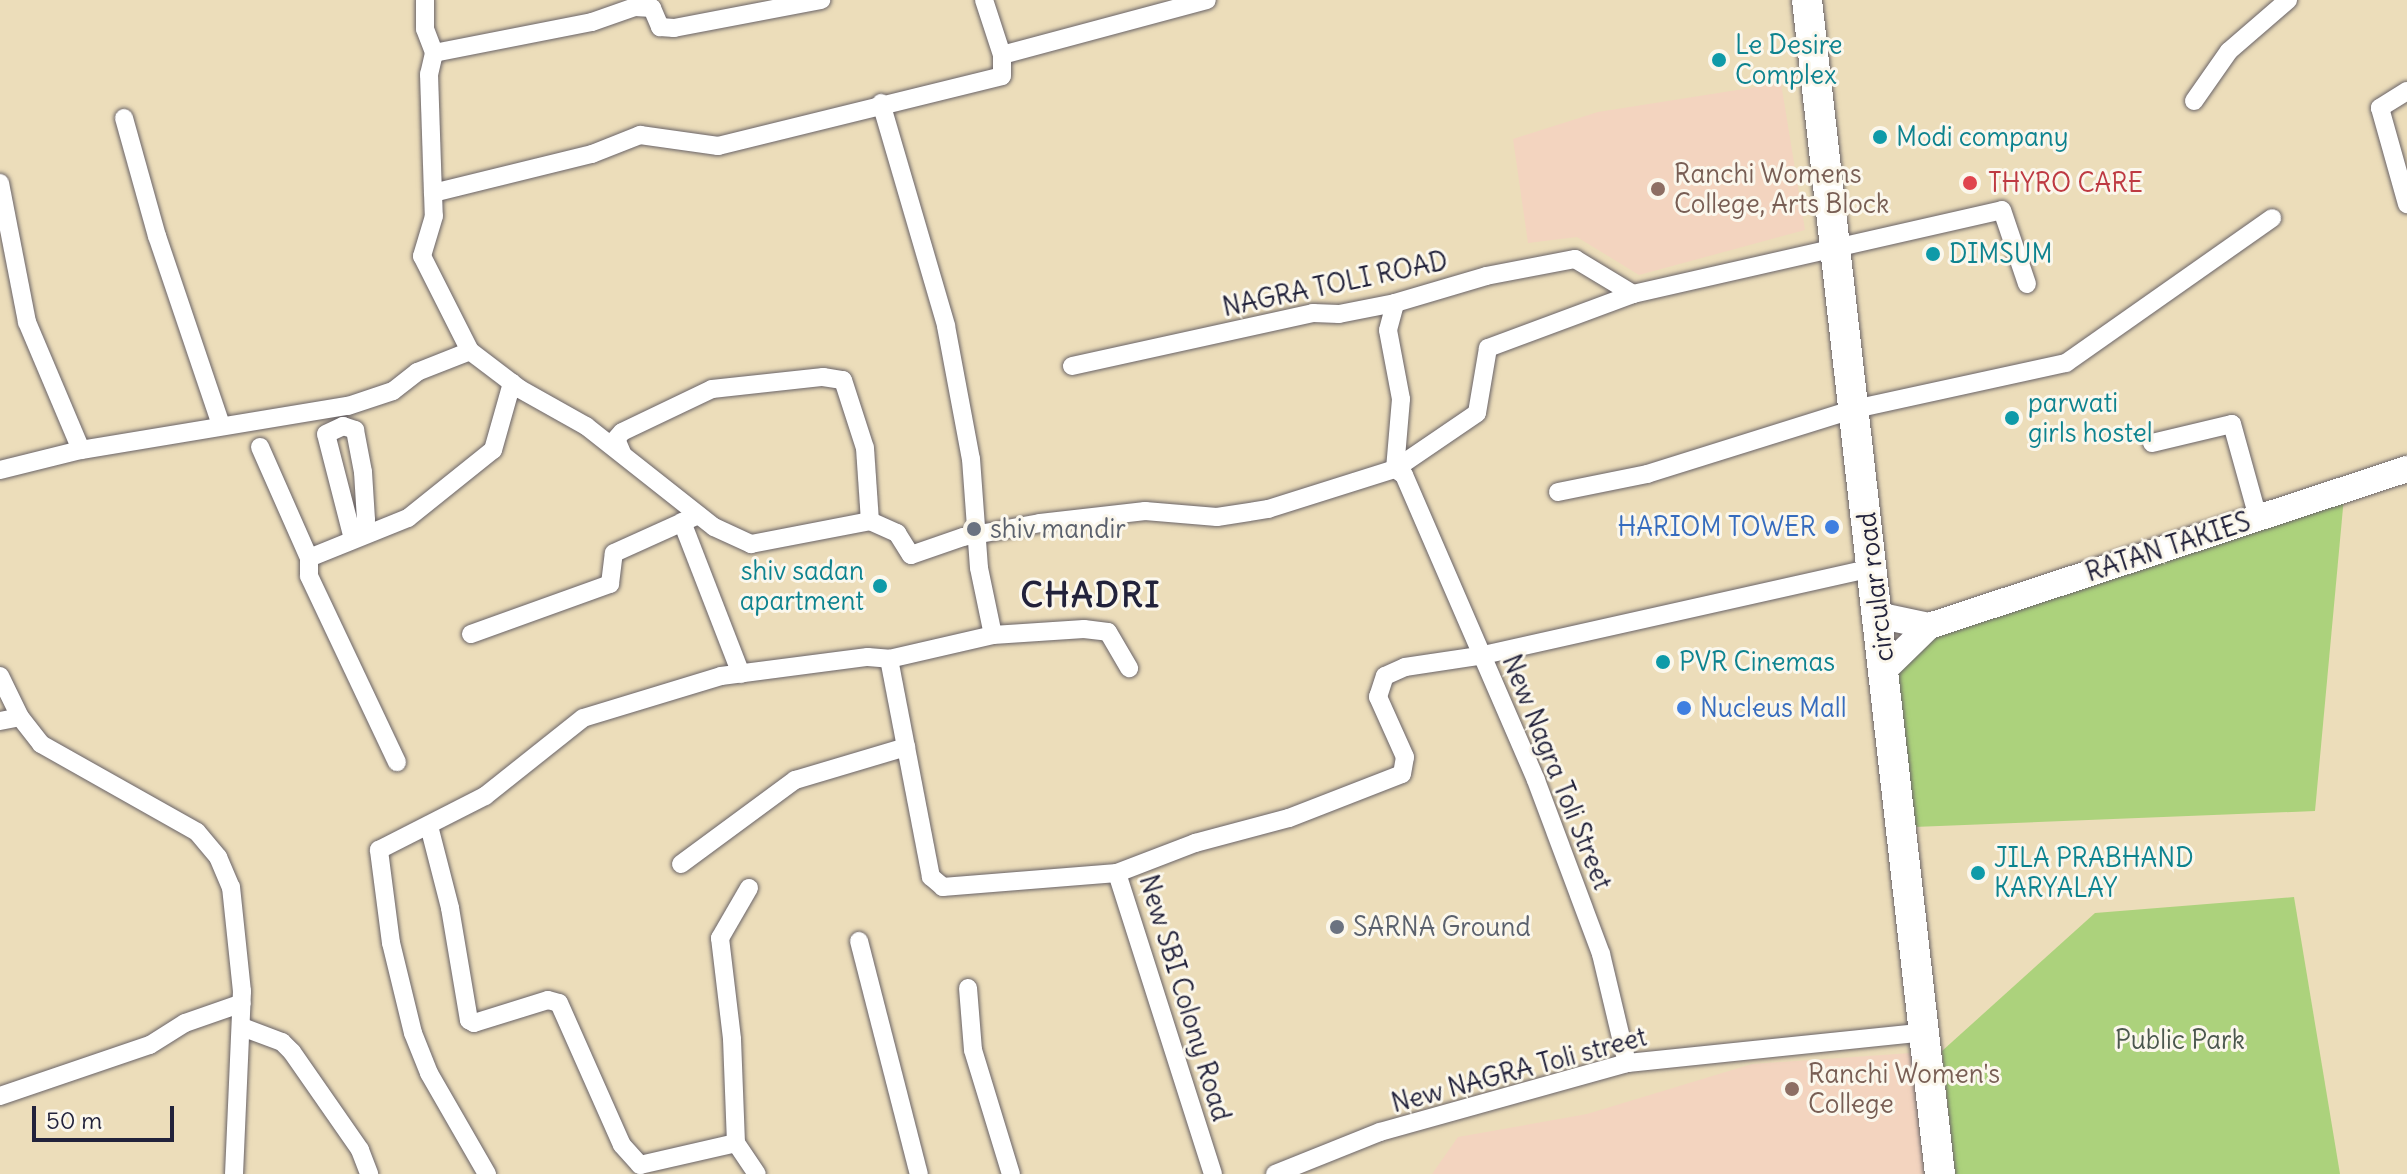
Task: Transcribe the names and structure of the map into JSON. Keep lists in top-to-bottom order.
{
  "streets": {
    "main road": ["circular road"],
    "street": [
      "NAGRA TOLI ROAD",
      "RATAN TAKIES",
      "New Nagra Toli Street",
      "New SBI Colony Road",
      "New NAGRA Toli street"
    ]
  },
  "crossings": [
    ["RATAN TAKIES", "circular road"],
    ["circular road", "New Nagra Toli Street"],
    ["circular road", "New NAGRA Toli street"],
    ["New Nagra Toli Street", "New SBI Colony Road"],
    ["New Nagra Toli Street", "New NAGRA Toli street"]
  ],
  "districts": ["CHADRI"],
  "parks": ["Public Park"],
  "places": [
    "Le Desire Complex",
    "Modi company",
    "THYRO CARE",
    "Ranchi Womens College, Arts Block",
    "DIMSUM",
    "parwati girls hostel",
    "HARIOM TOWER",
    "shiv mandir",
    "shiv sadan apartment",
    "PVR Cinemas",
    "Nucleus Mall",
    "JILA PRABHAND KARYALAY",
    "SARNA Ground",
    "Ranchi Women's College"
  ],
  "scale_bar": "50 m"
}
